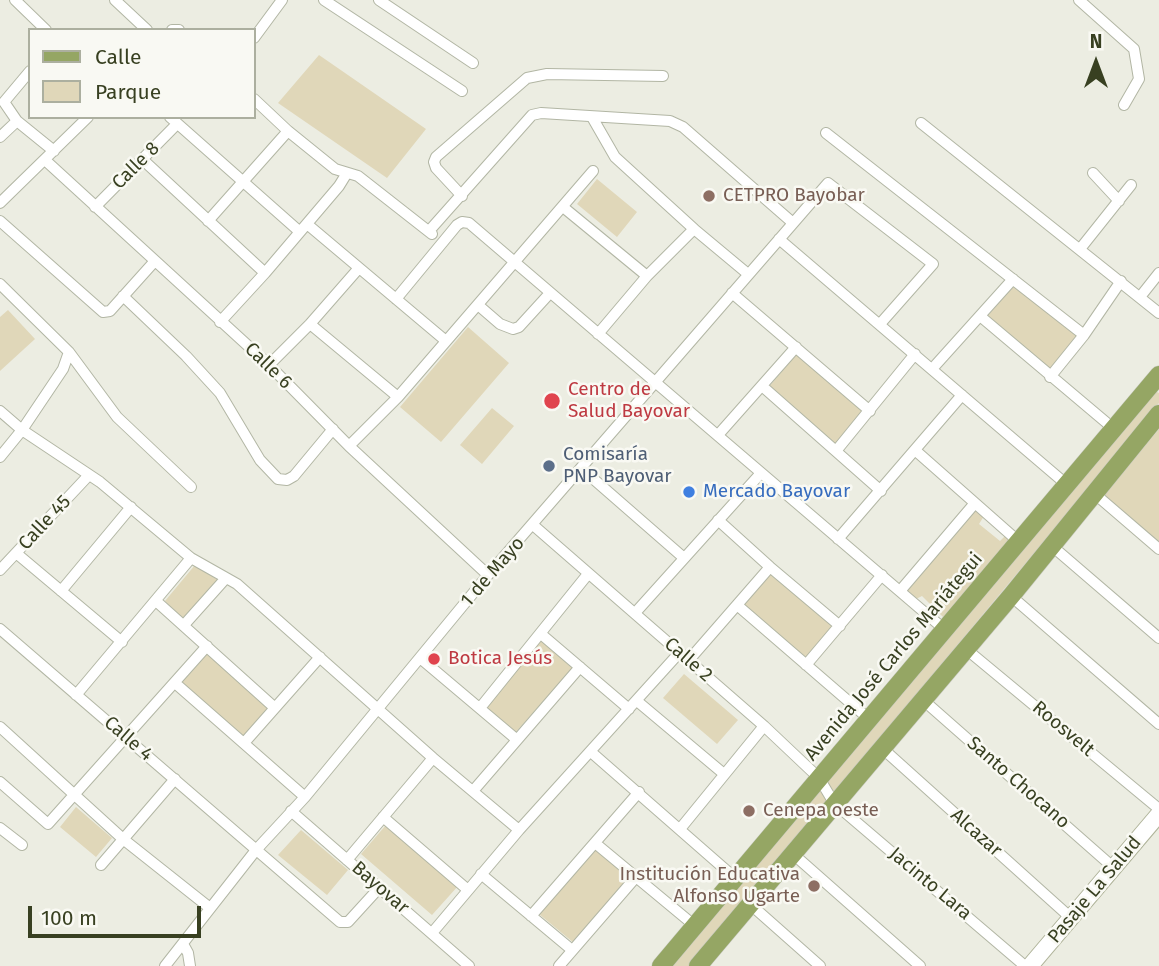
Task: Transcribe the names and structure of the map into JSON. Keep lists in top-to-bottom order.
{
  "streets": {
    "main road": ["Avenida José Carlos Mariátegui"],
    "street": [
      "Calle 8",
      "Calle 6",
      "Calle 45",
      "1 de Mayo",
      "Calle 2",
      "Roosvelt",
      "Calle 4",
      "Santo Chocano",
      "Alcazar",
      "Jacinto Lara",
      "Bayovar",
      "Pasaje La Salud"
    ]
  },
  "crossings": [
    ["Calle 8", "Calle 6"],
    ["Calle 6", "1 de Mayo"],
    ["1 de Mayo", "Calle 2"],
    ["1 de Mayo", "Calle 4"],
    ["1 de Mayo", "Bayovar"],
    ["Avenida José Carlos Mariátegui", "Calle 2"],
    ["Calle 2", "Jacinto Lara"],
    ["Calle 4", "Bayovar"],
    ["Santo Chocano", "Pasaje La Salud"],
    ["Alcazar", "Pasaje La Salud"],
    ["Jacinto Lara", "Pasaje La Salud"]
  ],
  "places": [
    "CETPRO Bayobar",
    "Centro de Salud Bayovar",
    "Comisaría PNP Bayovar",
    "Mercado Bayovar",
    "Botica Jesús",
    "Cenepa oeste",
    "Institución Educativa Alfonso Ugarte"
  ],
  "legend": ["Calle", "Parque"],
  "scale_bar": "100 m",
  "north": "top"
}
